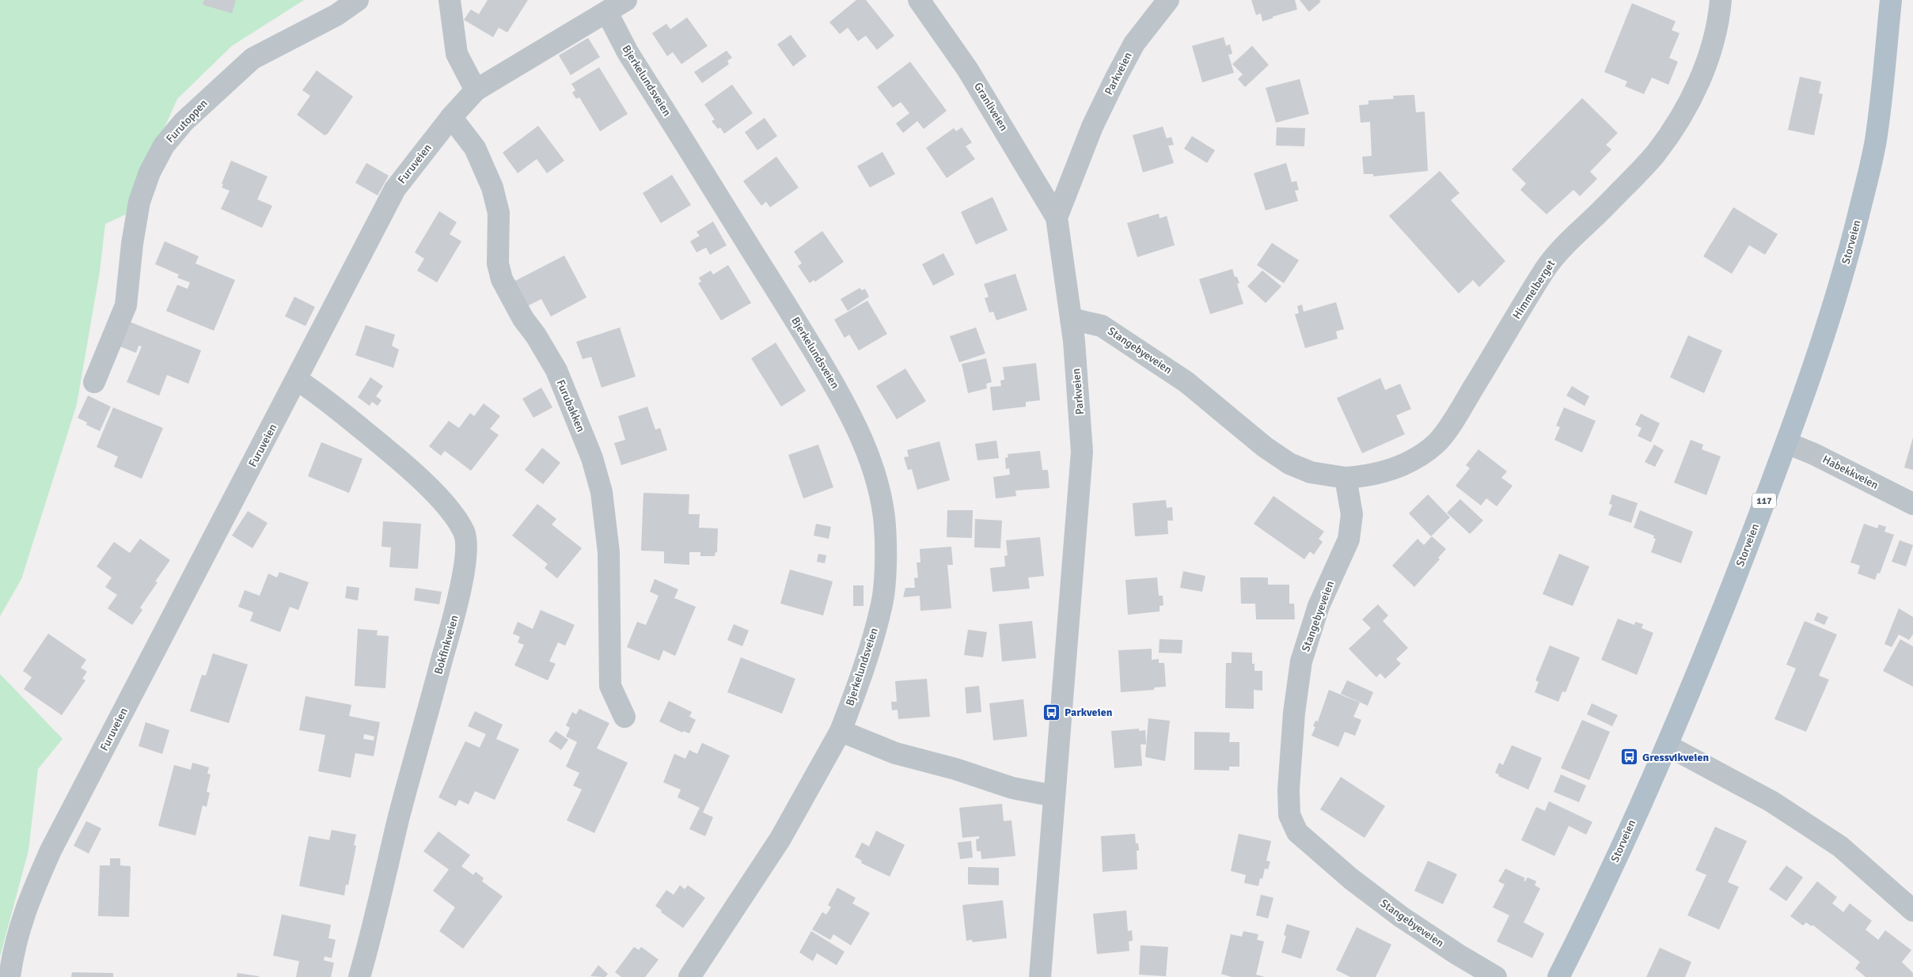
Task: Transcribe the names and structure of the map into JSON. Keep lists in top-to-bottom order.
{
  "streets": {
    "main road": ["Storveien", "117"],
    "street": [
      "Parkveien",
      "Bjerkelundsveien",
      "Granliveien",
      "Furutoppen",
      "Furuveien",
      "Himmelberget",
      "Stangebyeveien",
      "Furubakken",
      "Habekkveien",
      "Bokfinkveien"
    ]
  },
  "crossings": [
    ["Parkveien", "Granliveien"],
    ["Parkveien", "Stangebyeveien"],
    ["Bjerkelundsveien", "Furuveien"],
    ["Furuveien", "Furubakken"],
    ["Furuveien", "Bokfinkveien"],
    ["Storveien", "Habekkveien"],
    ["Himmelberget", "Stangebyeveien"]
  ],
  "places": {
    "bus stop": ["Parkveien", "Gressvikveien"]
  }
}
